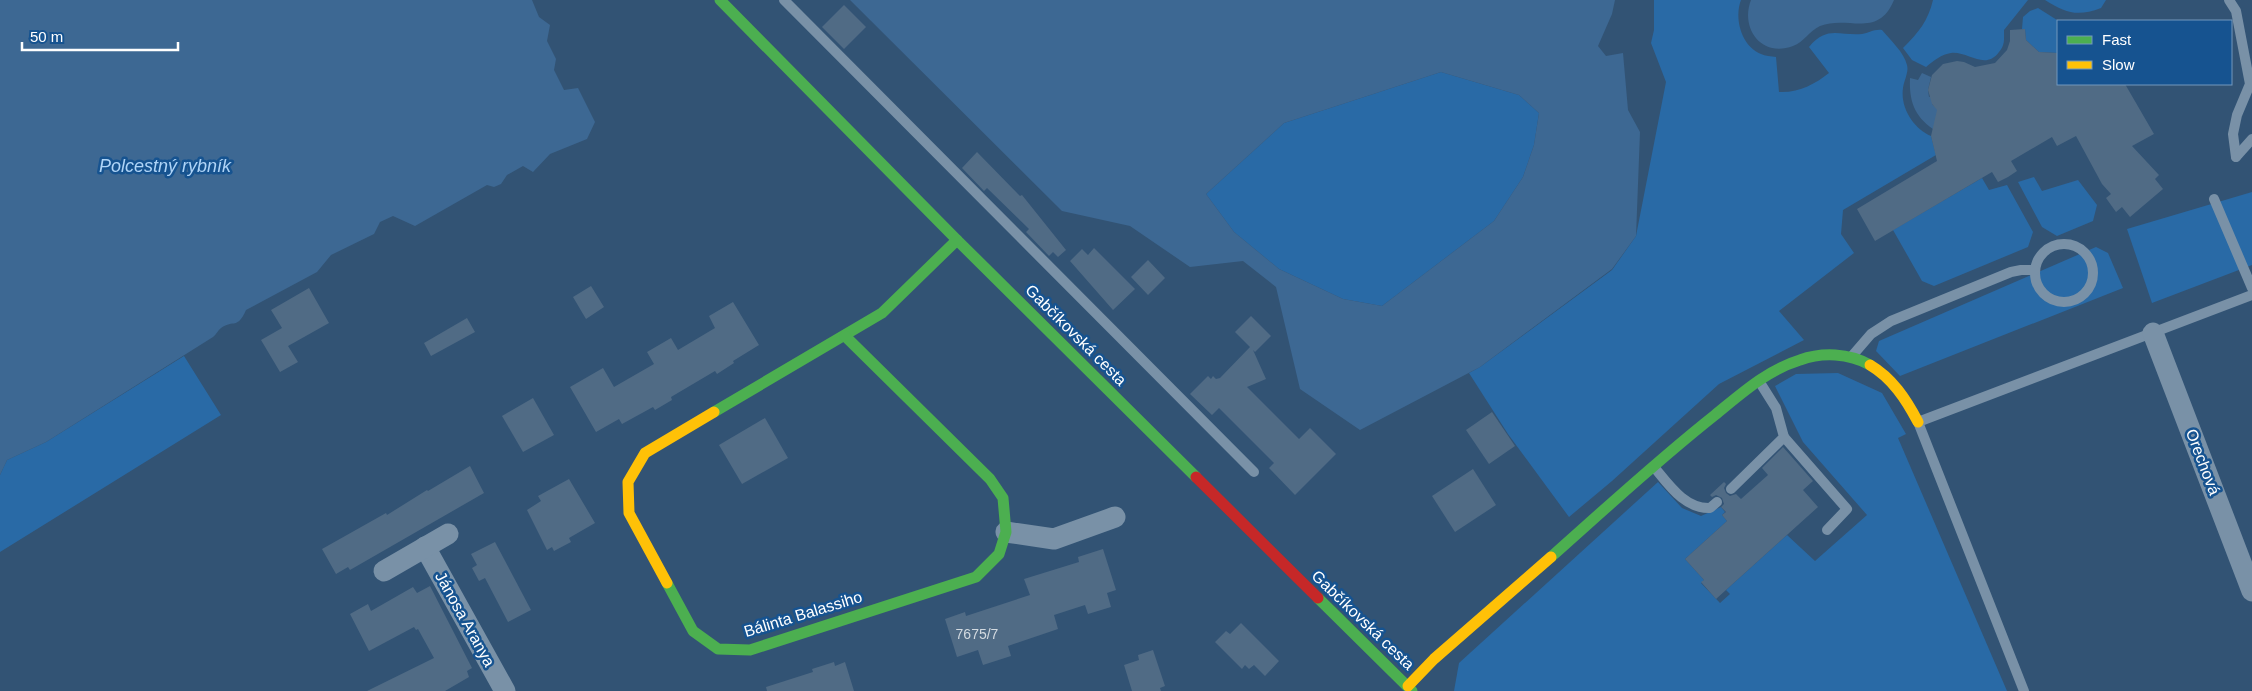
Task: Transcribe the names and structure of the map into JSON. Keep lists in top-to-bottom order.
{
  "streets": {
    "street": [
      "Gabčíkovská cesta",
      "Orechová",
      "Bálinta Balassiho",
      "Jánosa Aranya"
    ]
  },
  "crossings": [
    ["Gabčíkovská cesta", "Bálinta Balassiho"]
  ],
  "water": ["Polcestný rybník"],
  "house_numbers": ["7675/7"],
  "legend": ["Fast", "Slow"],
  "scale_bar": "50 m"
}
